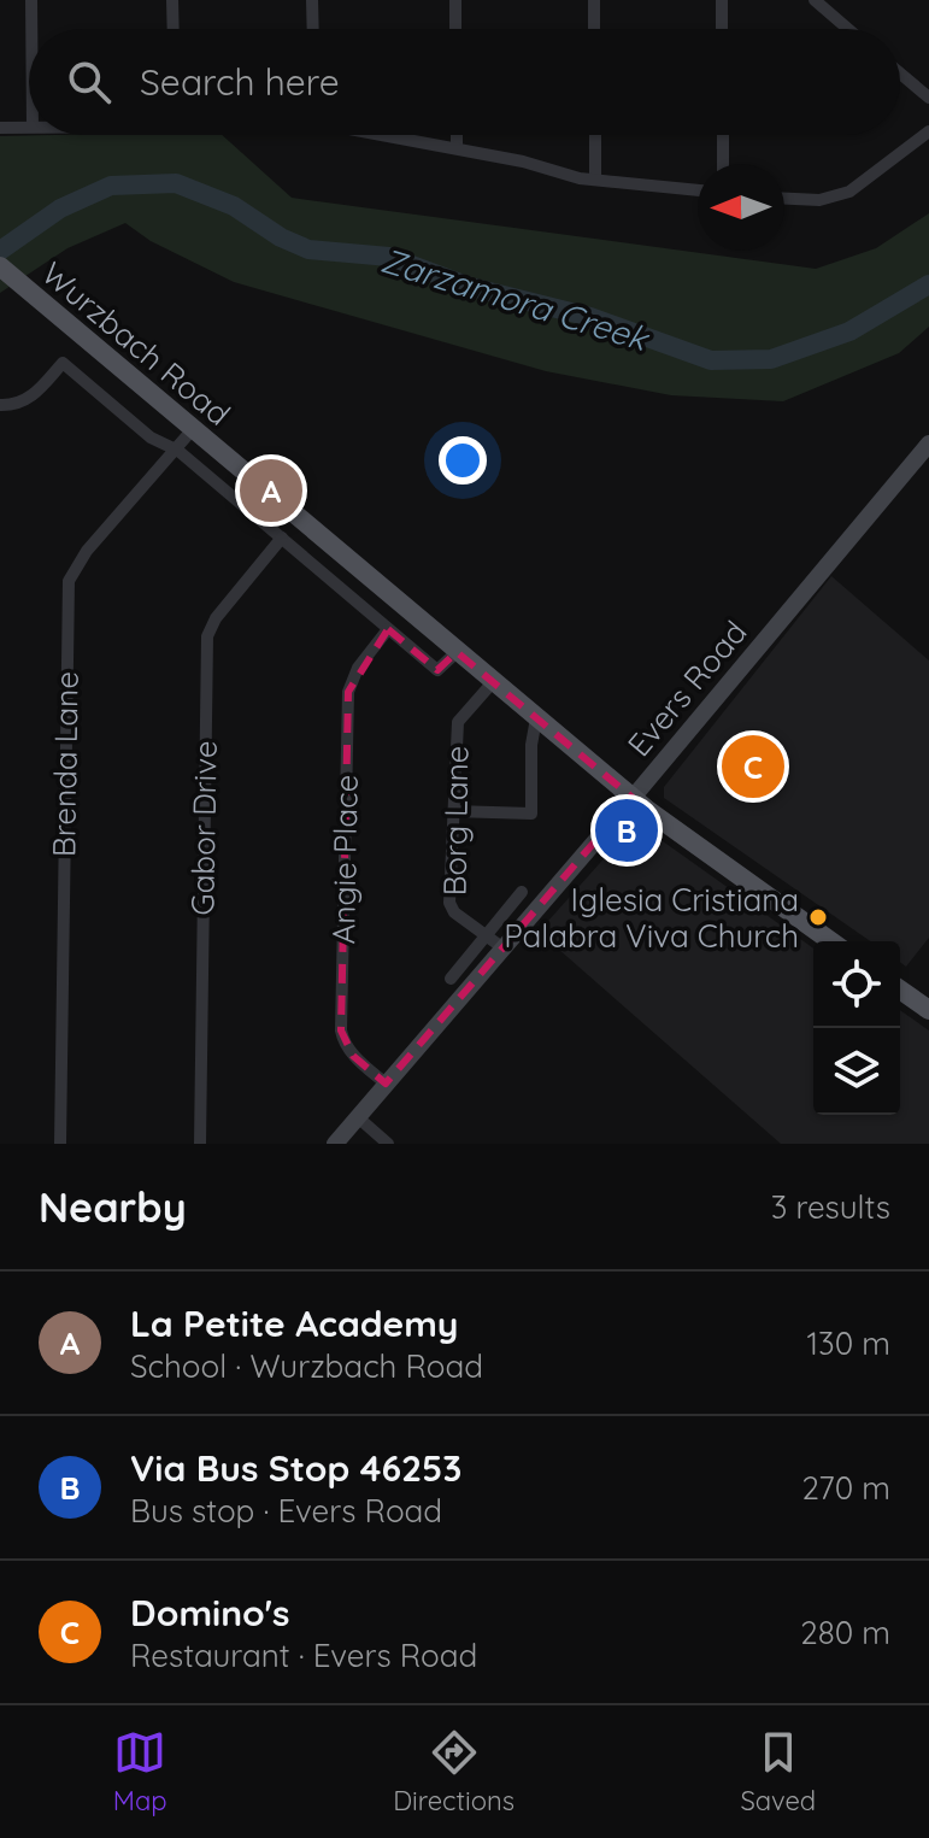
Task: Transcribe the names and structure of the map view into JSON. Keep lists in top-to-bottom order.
{
  "streets": {
    "main road": ["Wurzbach Road", "Evers Road"],
    "street": [
      "Brenda Lane",
      "Borg Lane",
      "Gabor Drive",
      "Angie Place"
    ]
  },
  "crossings": [
    ["Wurzbach Road", "Evers Road"],
    ["Wurzbach Road", "Brenda Lane"],
    ["Wurzbach Road", "Borg Lane"],
    ["Wurzbach Road", "Gabor Drive"],
    ["Wurzbach Road", "Angie Place"],
    ["Evers Road", "Borg Lane"],
    ["Evers Road", "Angie Place"]
  ],
  "water": ["Zarzamora Creek"],
  "places": ["Iglesia Cristiana Palabra Viva Church"],
  "north": "left",
  "page": {
    "search": "Search here",
    "pins": ["A", "C", "B"],
    "heading": ["Nearby", "3 results"],
    "list": [
      {
        "mark": "A",
        "name": "La Petite Academy",
        "note": "School · Wurzbach Road",
        "value": "130 m"
      },
      {
        "mark": "B",
        "name": "Via Bus Stop 46253",
        "note": "Bus stop · Evers Road",
        "value": "270 m"
      },
      {
        "mark": "C",
        "name": "Domino's",
        "note": "Restaurant · Evers Road",
        "value": "280 m"
      }
    ],
    "nav": ["Map", "Directions", "Saved"]
  }
}
